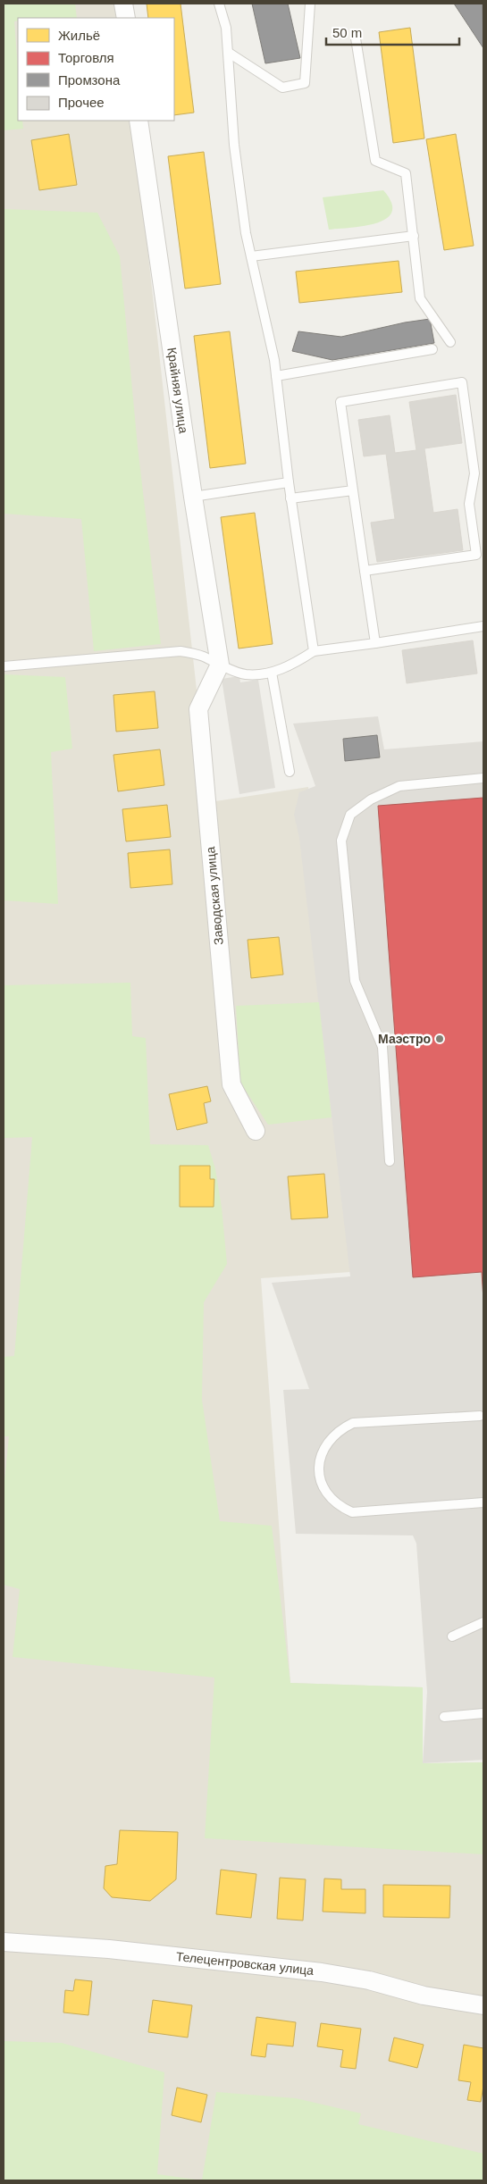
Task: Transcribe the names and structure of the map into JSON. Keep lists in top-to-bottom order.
{
  "streets": {
    "street": ["Крайняя улица", "Заводская улица", "Телецентровская улица"]
  },
  "crossings": [
    ["Крайняя улица", "Заводская улица"]
  ],
  "places": ["Маэстро"],
  "legend": [
    "Жильё",
    "Торговля",
    "Промзона",
    "Прочее"
  ],
  "scale_bar": "50 m"
}
